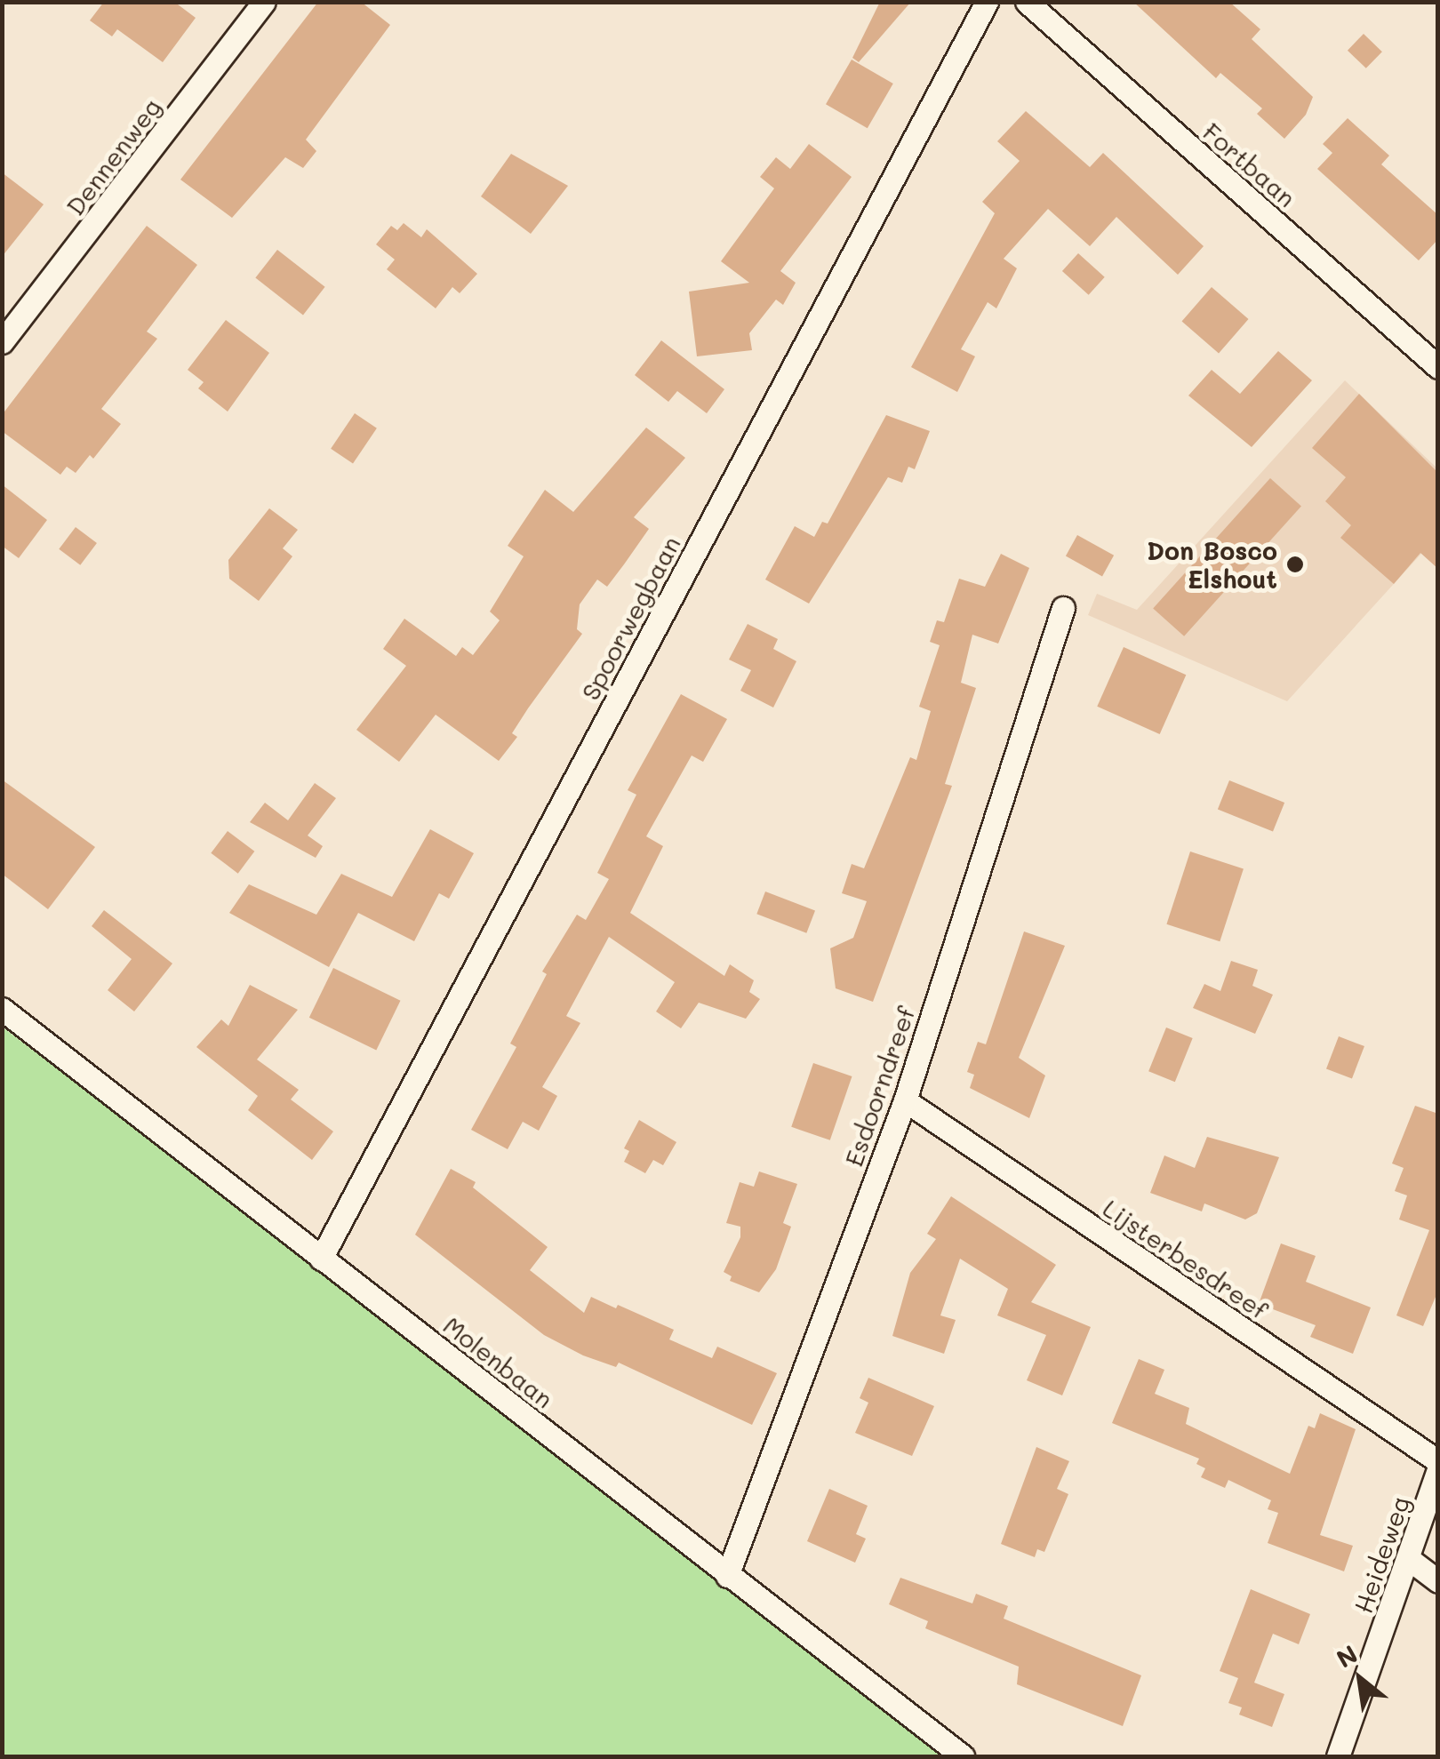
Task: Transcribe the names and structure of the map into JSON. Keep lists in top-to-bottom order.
{
  "streets": {
    "street": [
      "Dennenweg",
      "Fortbaan",
      "Spoorwegbaan",
      "Esdoorndreef",
      "Lijsterbesdreef",
      "Molenbaan",
      "Heideweg"
    ]
  },
  "crossings": [
    ["Spoorwegbaan", "Molenbaan"],
    ["Esdoorndreef", "Lijsterbesdreef"],
    ["Esdoorndreef", "Molenbaan"]
  ],
  "places": ["Don Bosco Elshout"],
  "north": "top left"
}
